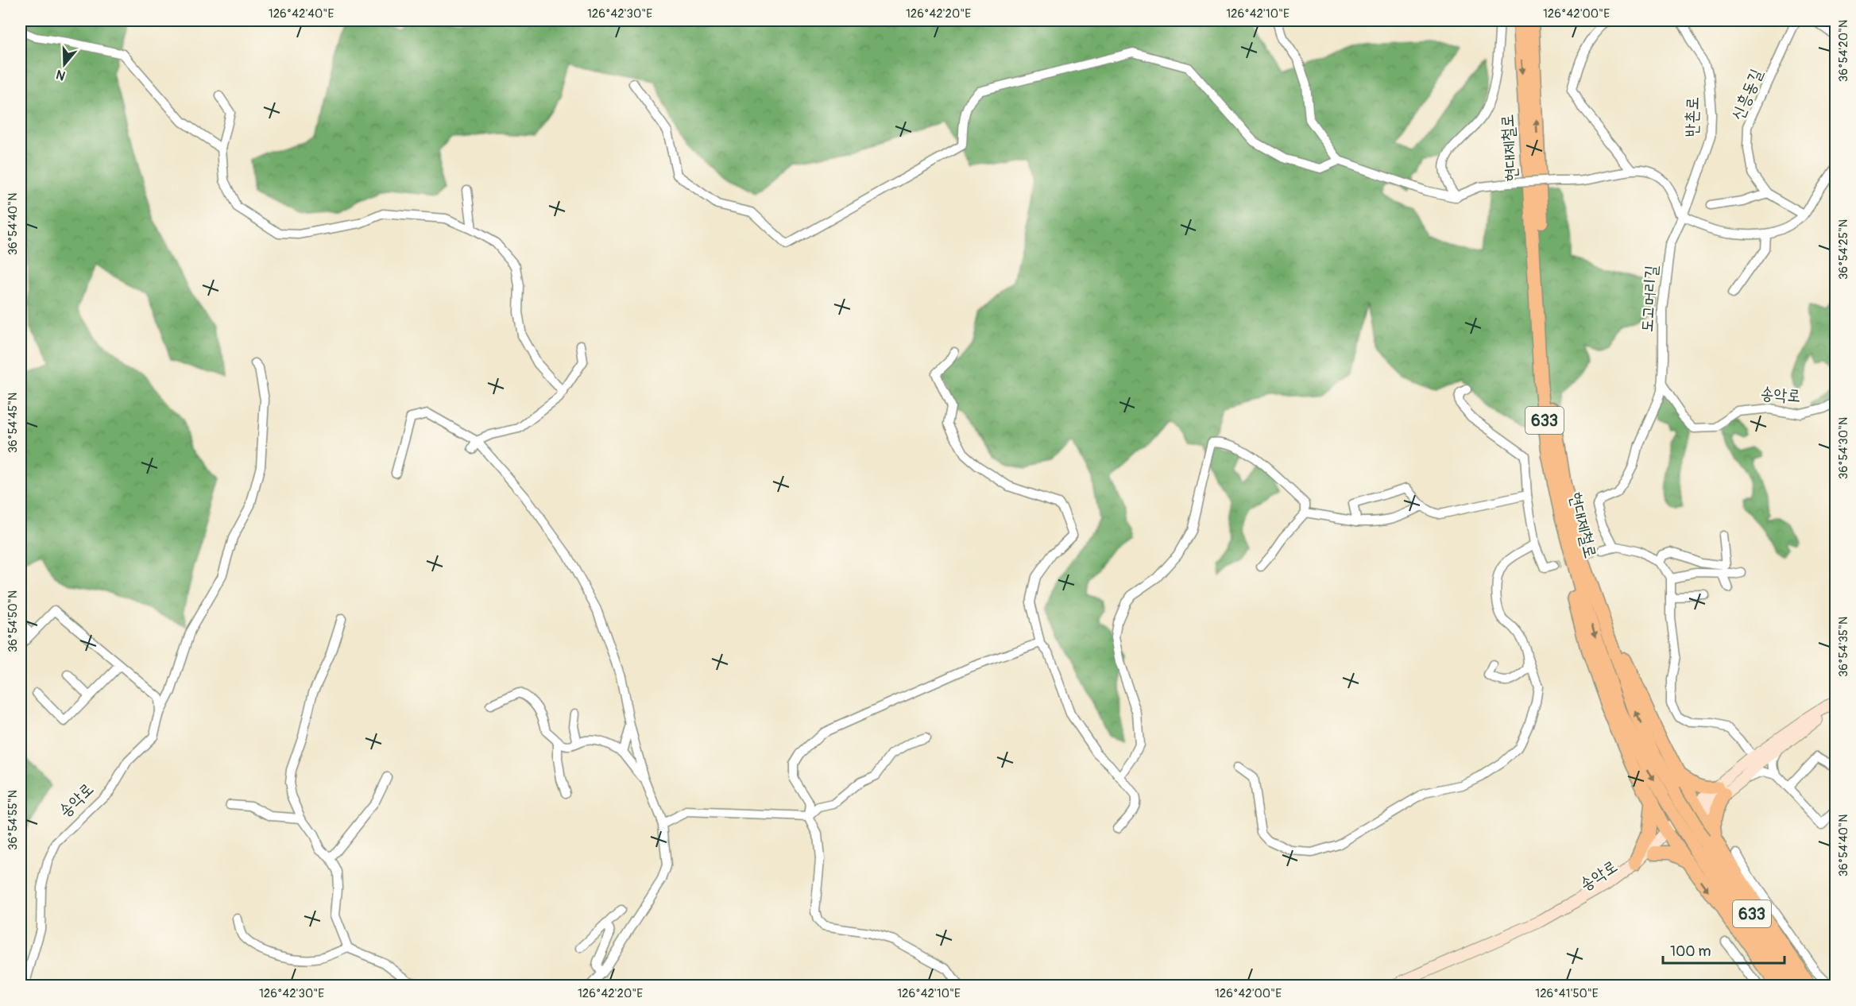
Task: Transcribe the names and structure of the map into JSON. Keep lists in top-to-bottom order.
{
  "streets": {
    "highway": ["현대제철로", "633"],
    "main road": ["송악로"],
    "street": ["신흥동길", "반촌로", "도고머리길"]
  },
  "crossings": [
    ["반촌로", "도고머리길"],
    ["도고머리길", "송악로"]
  ],
  "scale_bar": "100 m",
  "north": "bottom",
  "coordinates": [
    "126°42'40\"E",
    "126°42'30\"E",
    "126°42'20\"E",
    "126°42'10\"E",
    "126°42'00\"E",
    "36°54'20\"N",
    "36°54'40\"N",
    "36°54'25\"N",
    "36°54'45\"N",
    "36°54'30\"N",
    "36°54'50\"N",
    "36°54'35\"N",
    "36°54'55\"N",
    "126°41'50\"E"
  ]
}
